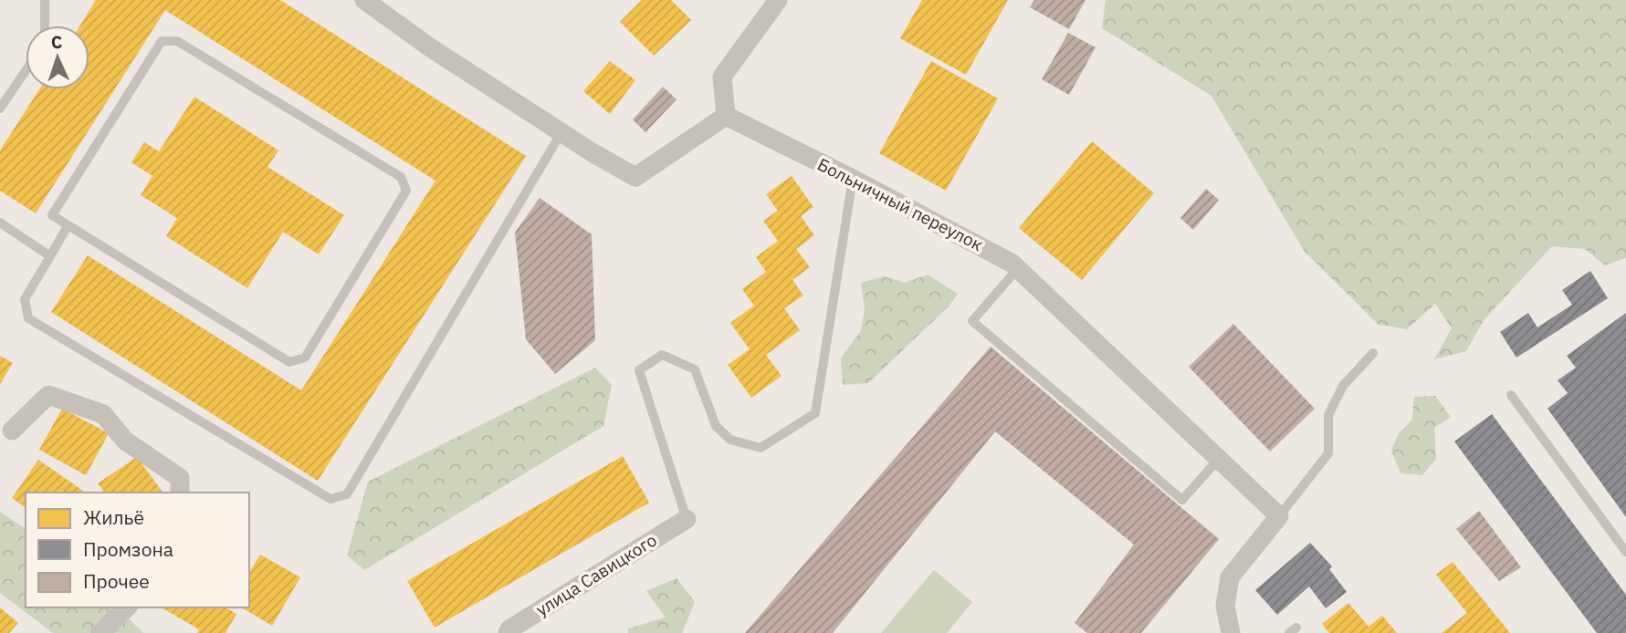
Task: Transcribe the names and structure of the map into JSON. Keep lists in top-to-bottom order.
{
  "streets": {
    "street": ["Больничный переулок", "улица Савицкого"]
  },
  "legend": ["Жильё", "Промзона", "Прочее"],
  "north": "top"
}
